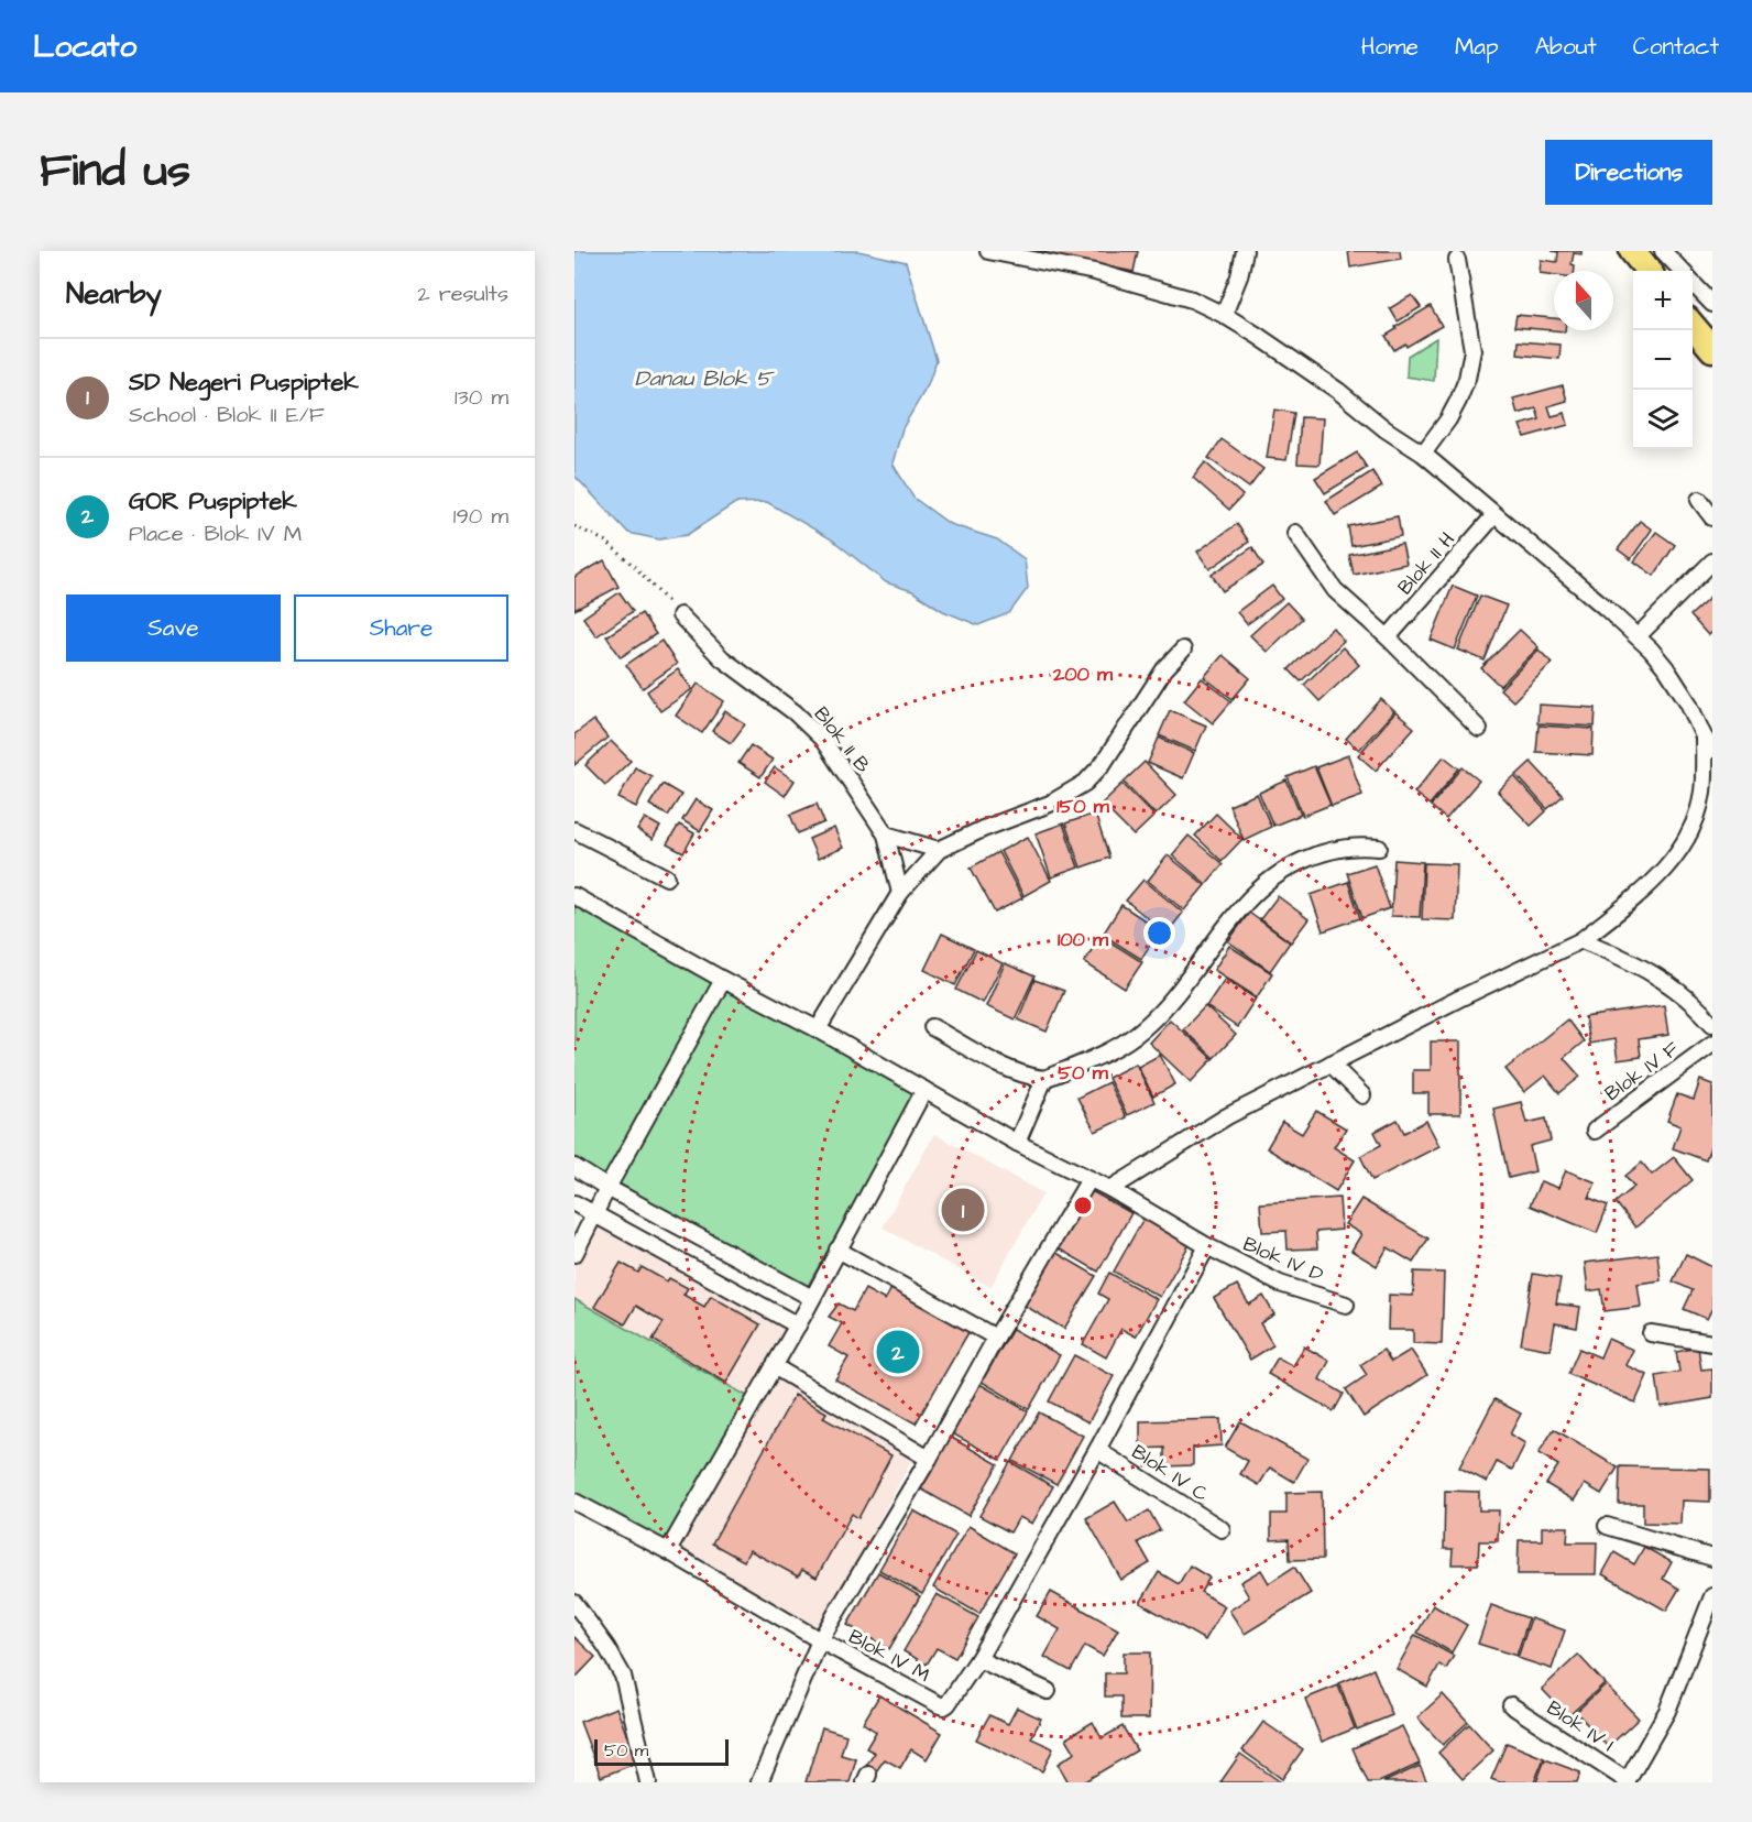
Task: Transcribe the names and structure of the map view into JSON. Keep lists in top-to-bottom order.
{
  "streets": {
    "street": [
      "Blok II H",
      "Blok II B",
      "Blok IV F",
      "Blok IV D",
      "Blok IV C",
      "Blok IV M",
      "Blok IV I"
    ]
  },
  "crossings": [
    ["Blok IV D", "Blok IV M"],
    ["Blok IV C", "Blok IV M"]
  ],
  "water": ["Danau Blok 5"],
  "scale_bar": "50 m",
  "north": "top",
  "page": {
    "header": "Locato",
    "nav": [
      "Home",
      "Map",
      "About",
      "Contact"
    ],
    "title": "Find us",
    "buttons": [
      "Directions",
      ["Save", "Share"]
    ],
    "heading": ["Nearby", "2 results"],
    "map_buttons": ["+", "−"],
    "list": [
      {
        "mark": "1",
        "name": "SD Negeri Puspiptek",
        "note": "School · Blok II E/F",
        "value": "130 m"
      },
      {
        "mark": "2",
        "name": "GOR Puspiptek",
        "note": "Place · Blok IV M",
        "value": "190 m"
      }
    ],
    "pins": ["1", "2"],
    "scale": "50 m"
  },
  "rings": [
    "200 m",
    "150 m",
    "100 m",
    "50 m"
  ]
}
